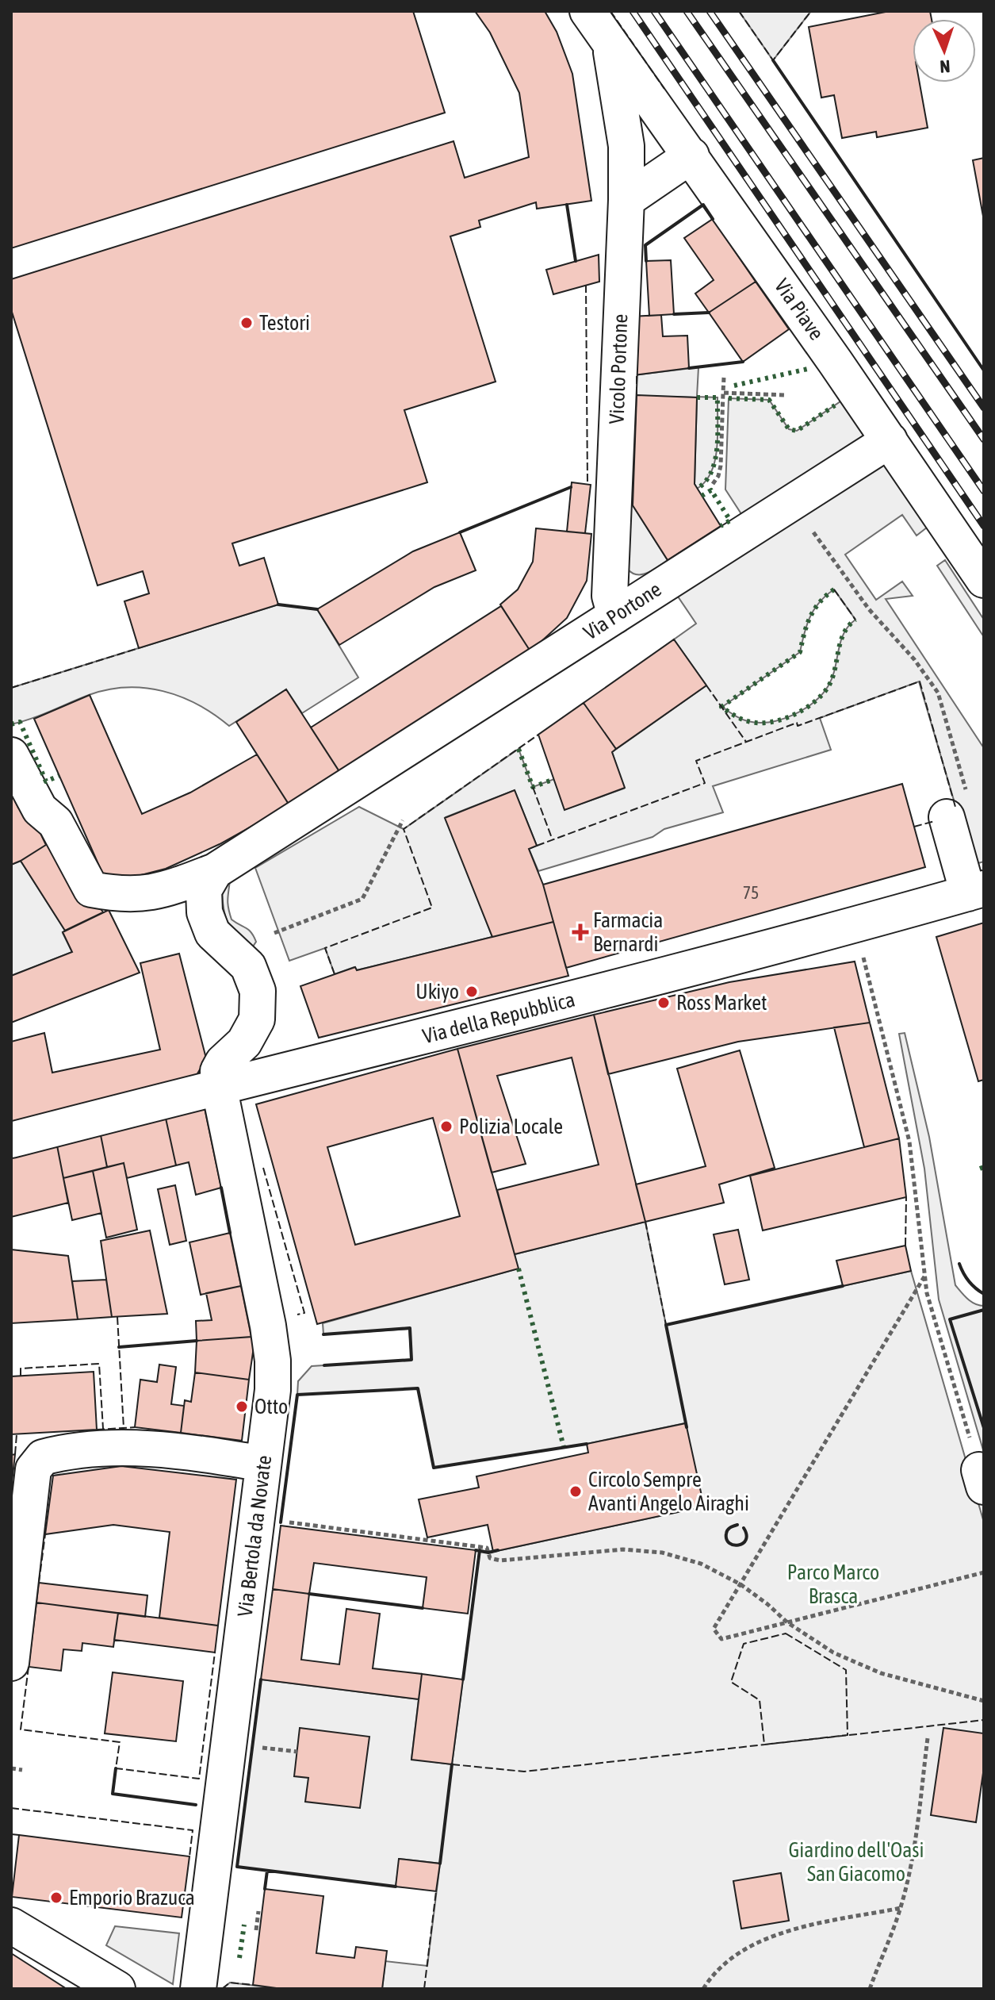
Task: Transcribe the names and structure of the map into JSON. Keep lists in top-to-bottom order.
{
  "streets": {
    "street": [
      "Via Piave",
      "Vicolo Portone",
      "Via Portone",
      "Via della Repubblica",
      "Via Bertola da Novate"
    ]
  },
  "crossings": [
    ["Via Piave", "Vicolo Portone"],
    ["Via Piave", "Via Portone"],
    ["Vicolo Portone", "Via Portone"],
    ["Via della Repubblica", "Via Bertola da Novate"]
  ],
  "parks": ["Parco Marco Brasca", "Giardino dell'Oasi San Giacomo"],
  "places": {
    "other": [
      "Testori",
      "Ukiyo",
      "Ross Market",
      "Polizia Locale",
      "Otto",
      "Circolo Sempre Avanti Angelo Airaghi",
      "Emporio Brazuca"
    ],
    "health": ["Farmacia Bernardi"]
  },
  "house_numbers": ["75"],
  "north": "bottom"
}
